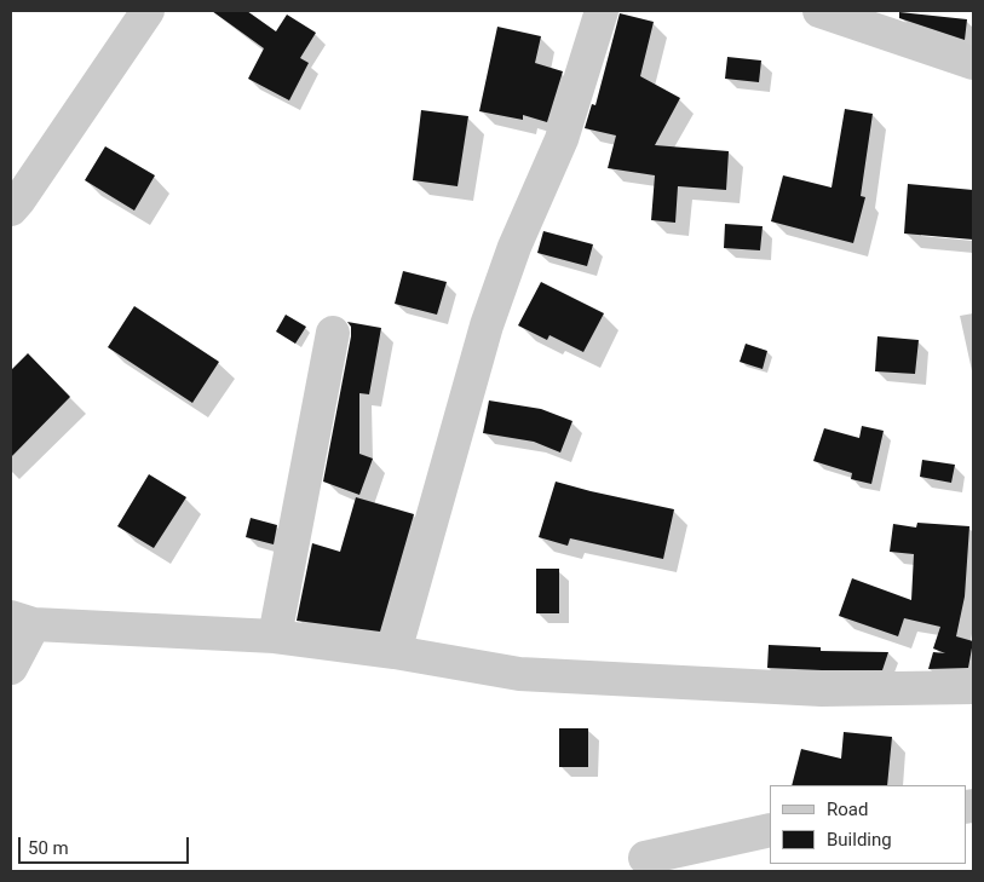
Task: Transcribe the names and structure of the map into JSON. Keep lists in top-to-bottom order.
{
  "legend": ["Road", "Building"],
  "scale_bar": "50 m"
}
